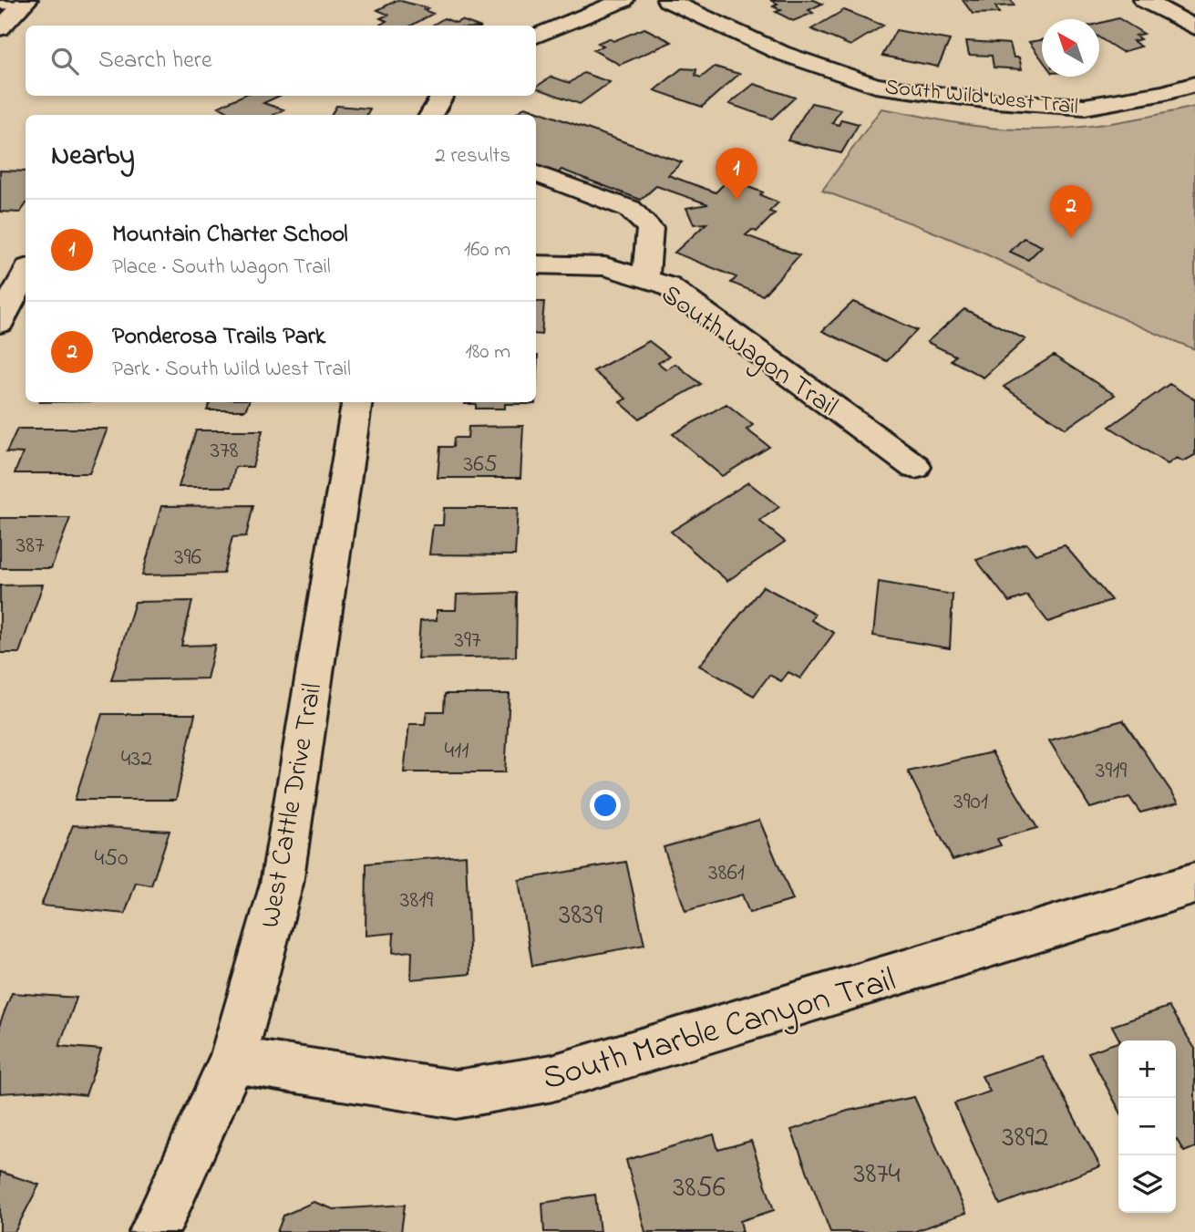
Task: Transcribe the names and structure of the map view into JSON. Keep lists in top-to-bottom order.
{
  "streets": {
    "street": [
      "South Wild West Trail",
      "South Wagon Trail",
      "West Cattle Drive Trail",
      "South Marble Canyon Trail"
    ]
  },
  "crossings": [
    ["West Cattle Drive Trail", "South Marble Canyon Trail"]
  ],
  "house_numbers": [
    "378",
    "365",
    "387",
    "396",
    "397",
    "411",
    "432",
    "3919",
    "3901",
    "450",
    "3861",
    "3819",
    "3839",
    "3892",
    "3874",
    "3856"
  ],
  "north": "top left",
  "page": {
    "search": "Search here",
    "heading": ["Nearby", "2 results"],
    "pins": ["1", "2"],
    "list": [
      {
        "mark": "1",
        "name": "Mountain Charter School",
        "note": "Place · South Wagon Trail",
        "value": "160 m"
      },
      {
        "mark": "2",
        "name": "Ponderosa Trails Park",
        "note": "Park · South Wild West Trail",
        "value": "180 m"
      }
    ],
    "map_buttons": ["+", "−"]
  }
}
